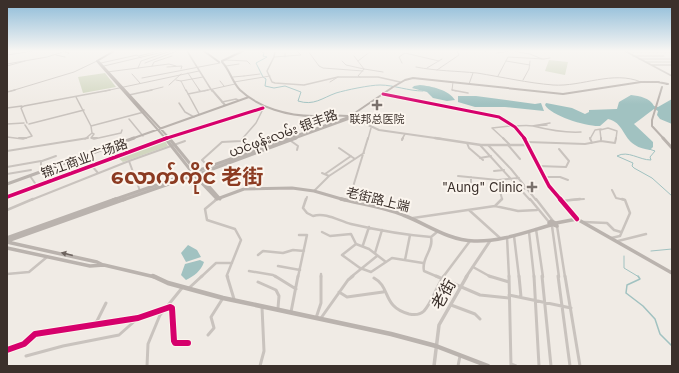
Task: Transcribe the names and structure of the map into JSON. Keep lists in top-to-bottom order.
{
  "streets": {
    "main road": ["ယင်ဖုန်းလမ်း 银丰路", "老街路上端"],
    "street": ["锦江商业广场路", "老街"]
  },
  "crossings": [
    ["老街路上端", "老街"]
  ],
  "districts": ["လောက်ကိုင် 老街"],
  "places": {
    "health": ["联邦总医院", "\"Aung\" Clinic"]
  }
}
